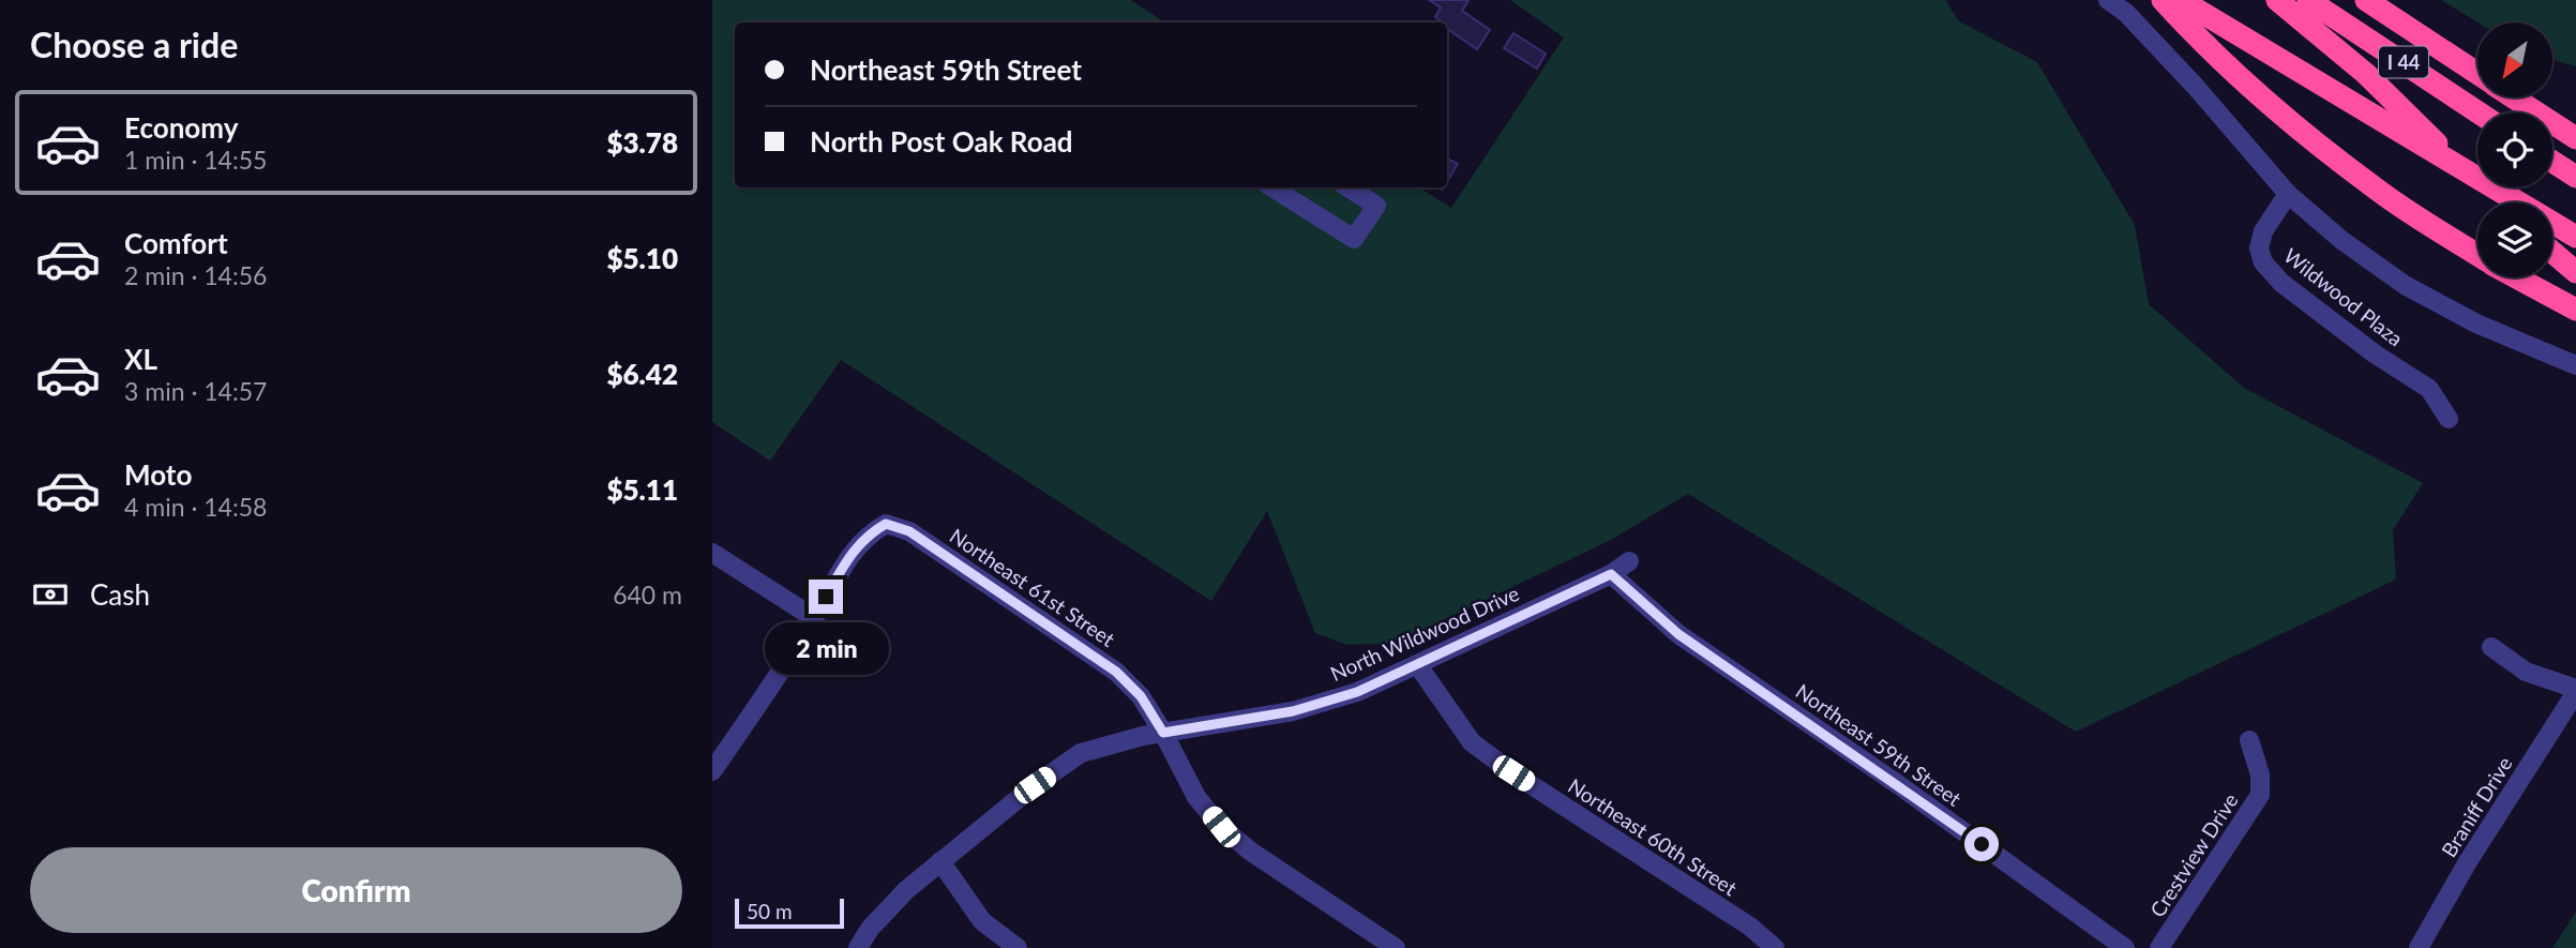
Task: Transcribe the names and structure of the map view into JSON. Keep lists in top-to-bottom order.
{
  "streets": {
    "highway": ["I 44"],
    "street": [
      "Wildwood Plaza",
      "Northeast 61st Street",
      "North Wildwood Drive",
      "Northeast 59th Street",
      "Braniff Drive",
      "Northeast 60th Street",
      "Crestview Drive"
    ]
  },
  "crossings": [
    ["Northeast 61st Street", "North Wildwood Drive"],
    ["North Wildwood Drive", "Northeast 59th Street"],
    ["North Wildwood Drive", "Northeast 60th Street"]
  ],
  "scale_bar": "50 m",
  "north": "bottom left",
  "page": {
    "heading": "Choose a ride",
    "banner": ["Northeast 59th Street", "North Post Oak Road"],
    "list": [
      {
        "name": "Economy",
        "note": "1 min · 14:55",
        "value": "$3.78"
      },
      {
        "name": "Comfort",
        "note": "2 min · 14:56",
        "value": "$5.10"
      },
      {
        "name": "XL",
        "note": "3 min · 14:57",
        "value": "$6.42"
      },
      {
        "name": "Moto",
        "note": "4 min · 14:58",
        "value": "$5.11"
      }
    ],
    "pay": ["Cash", "640 m"],
    "bubble": "2 min",
    "buttons": "Confirm",
    "scale": "50 m"
  }
}
